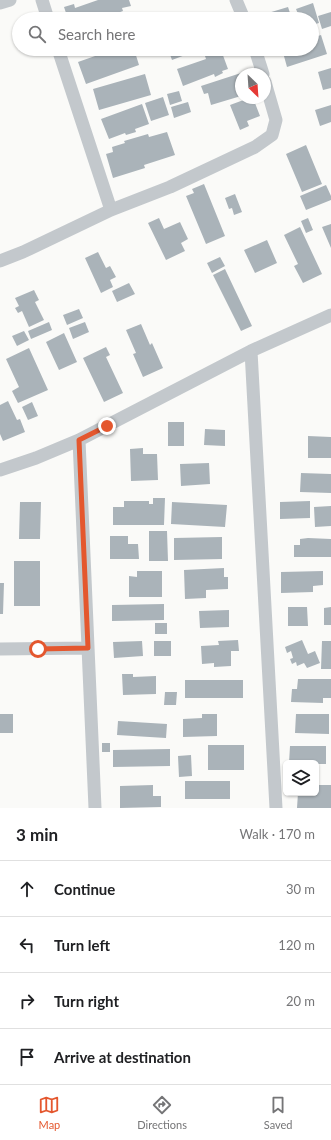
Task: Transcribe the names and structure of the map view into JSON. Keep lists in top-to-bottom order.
{
  "north": "bottom right",
  "page": {
    "search": "Search here",
    "heading": ["3 min", "Walk · 170 m"],
    "list": [
      ["Continue", "30 m"],
      ["Turn left", "120 m"],
      ["Turn right", "20 m"],
      "Arrive at destination"
    ],
    "nav": ["Map", "Directions", "Saved"]
  }
}
